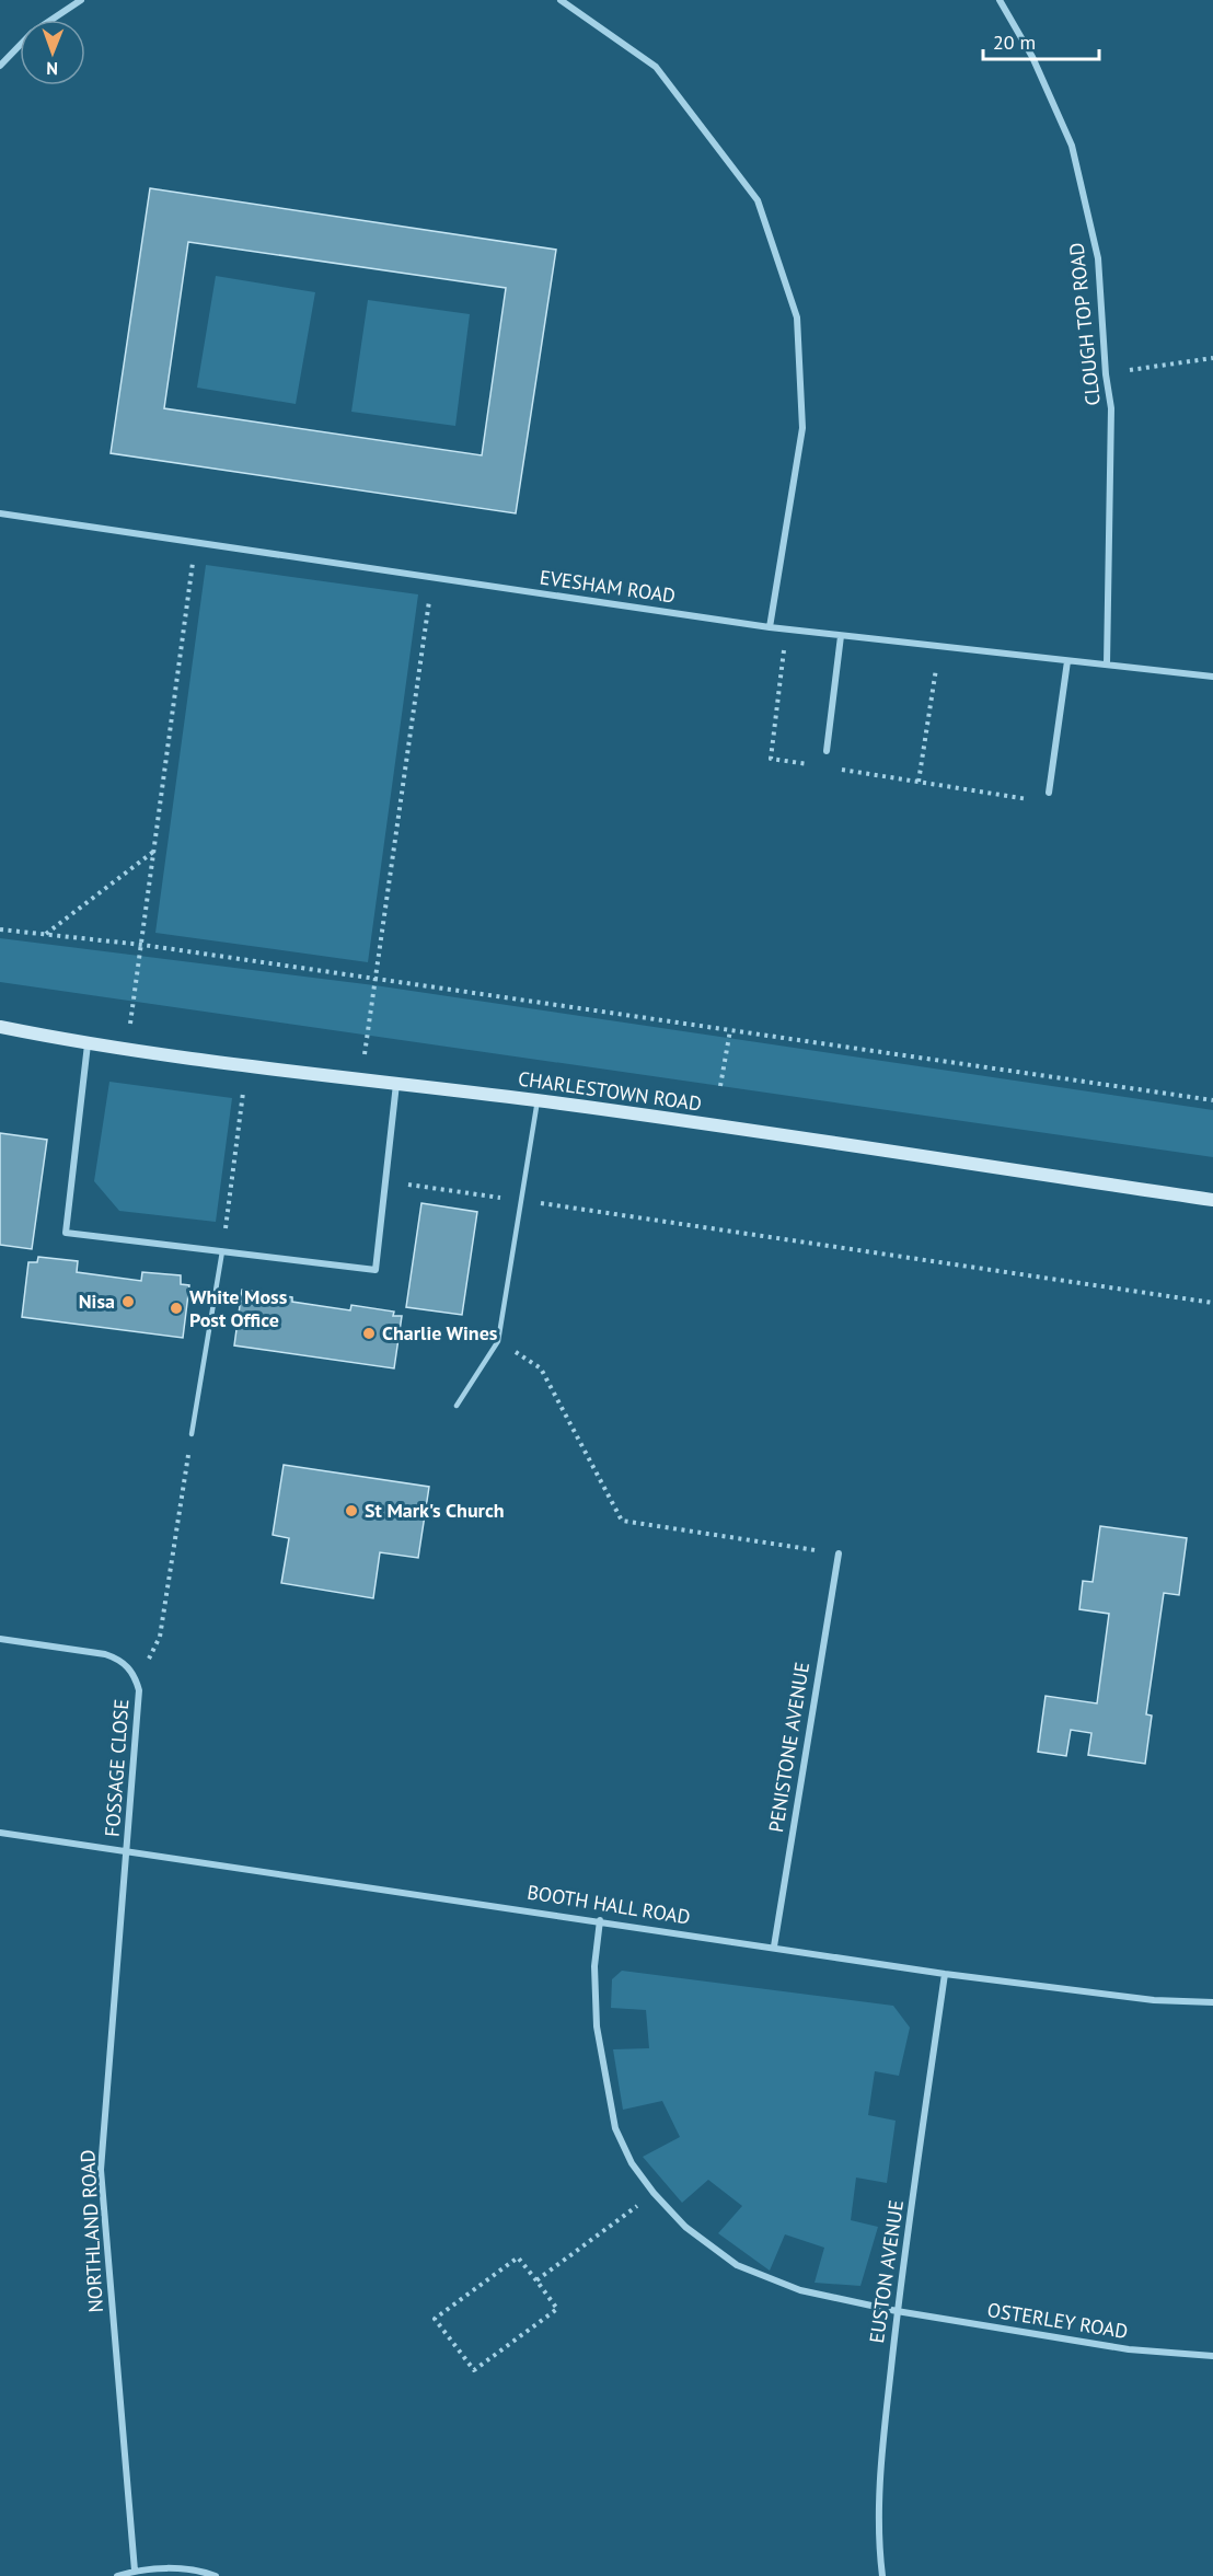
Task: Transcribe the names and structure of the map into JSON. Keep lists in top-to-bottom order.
{
  "streets": {
    "street": [
      "CLOUGH TOP ROAD",
      "EVESHAM ROAD",
      "CHARLESTOWN ROAD",
      "PENISTONE AVENUE",
      "FOSSAGE CLOSE",
      "BOOTH HALL ROAD",
      "NORTHLAND ROAD",
      "EUSTON AVENUE",
      "OSTERLEY ROAD"
    ]
  },
  "crossings": [
    ["CLOUGH TOP ROAD", "EVESHAM ROAD"],
    ["PENISTONE AVENUE", "BOOTH HALL ROAD"],
    ["FOSSAGE CLOSE", "BOOTH HALL ROAD"],
    ["FOSSAGE CLOSE", "NORTHLAND ROAD"],
    ["BOOTH HALL ROAD", "NORTHLAND ROAD"],
    ["BOOTH HALL ROAD", "EUSTON AVENUE"],
    ["BOOTH HALL ROAD", "OSTERLEY ROAD"],
    ["EUSTON AVENUE", "OSTERLEY ROAD"]
  ],
  "places": [
    "Nisa",
    "White Moss Post Office",
    "Charlie Wines",
    "St Mark's Church"
  ],
  "scale_bar": "20 m",
  "north": "bottom"
}
